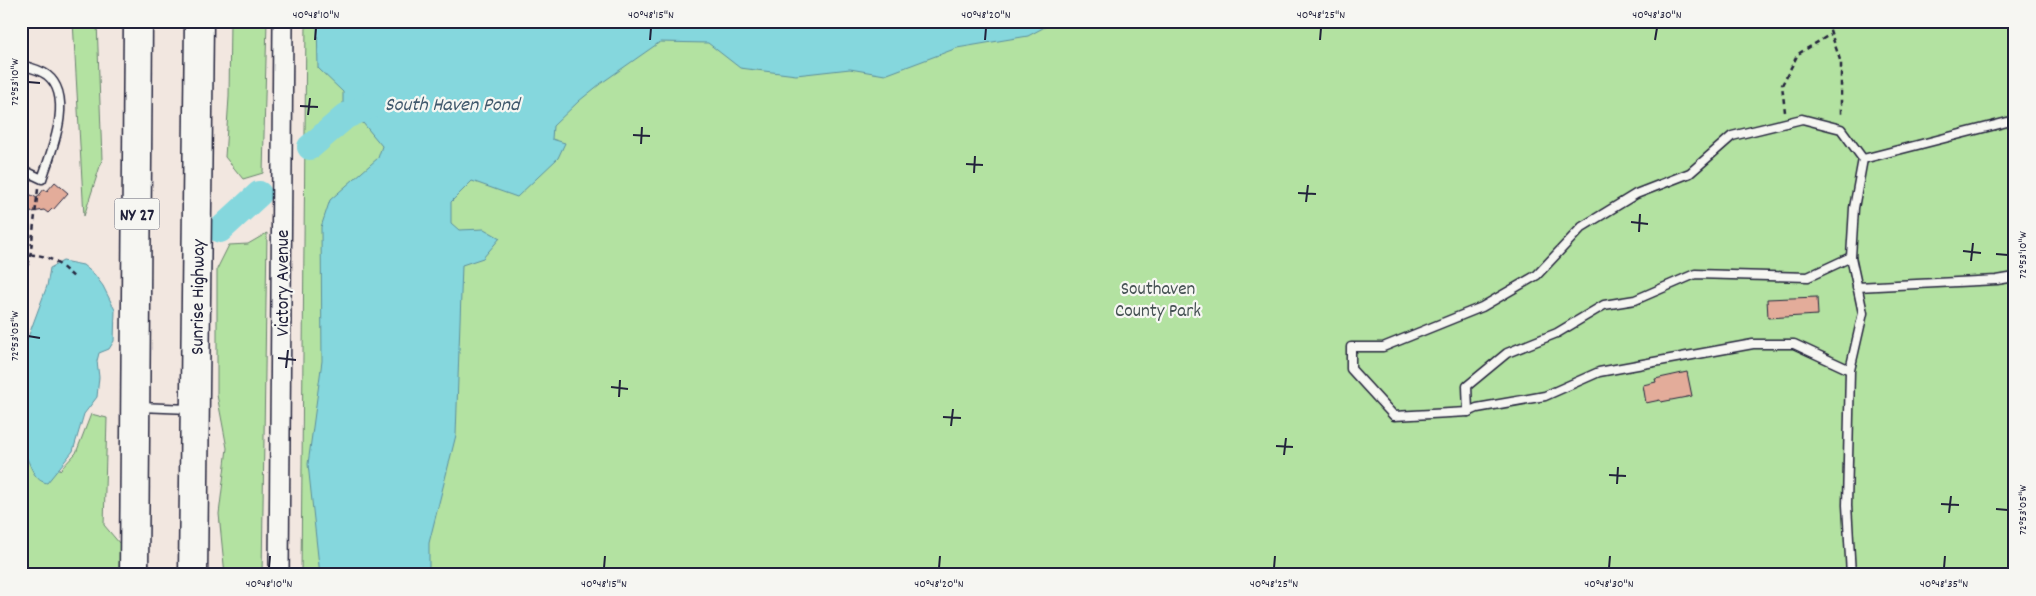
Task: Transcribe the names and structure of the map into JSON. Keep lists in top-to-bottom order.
{
  "streets": {
    "highway": ["NY 27", "Sunrise Highway"],
    "street": ["Victory Avenue"]
  },
  "water": ["South Haven Pond"],
  "parks": ["Southaven County Park"],
  "coordinates": [
    "40°48'10\"N",
    "40°48'15\"N",
    "40°48'20\"N",
    "40°48'25\"N",
    "40°48'30\"N",
    "72°53'10\"W",
    "72°53'05\"W",
    "40°48'35\"N"
  ]
}
